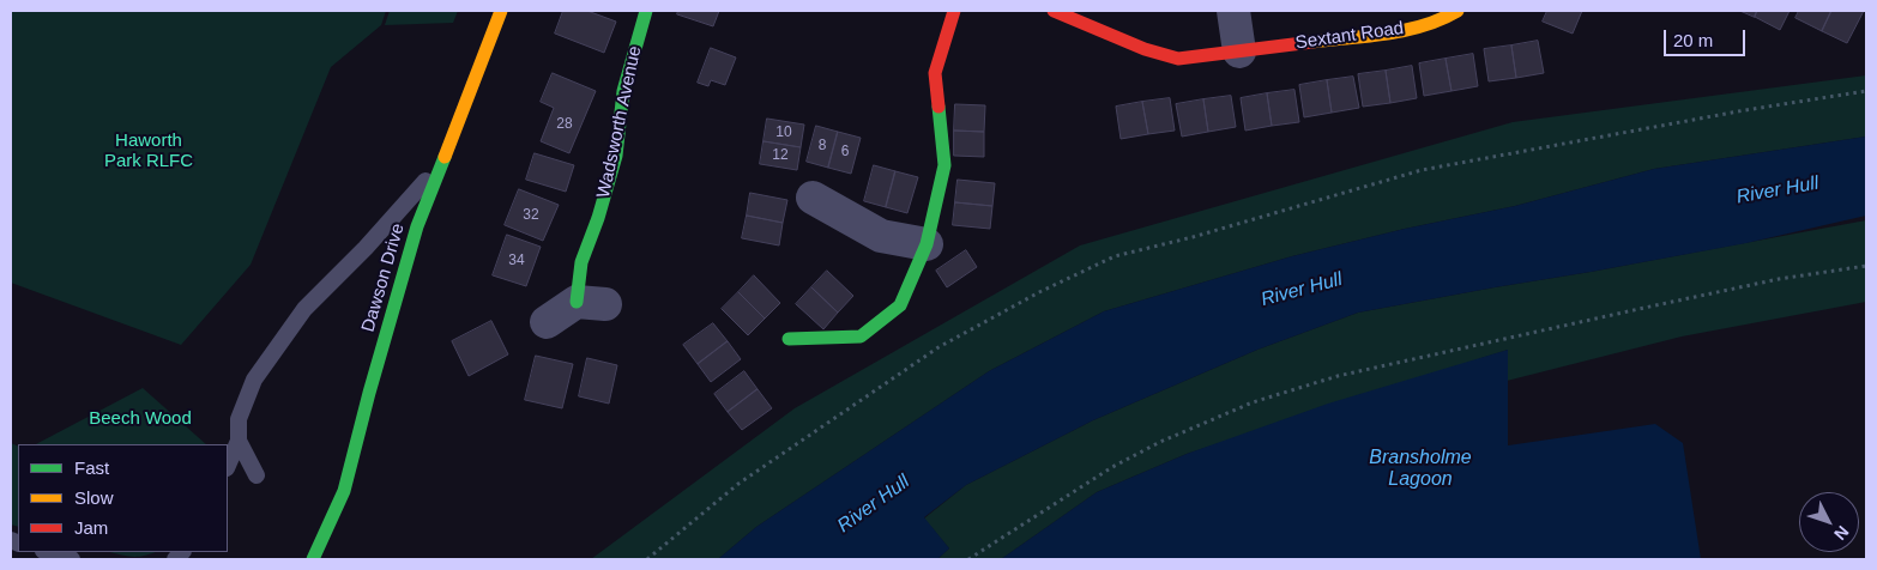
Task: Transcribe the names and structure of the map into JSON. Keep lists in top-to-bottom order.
{
  "streets": {
    "street": ["Sextant Road", "Wadsworth Avenue", "Dawson Drive"]
  },
  "water": ["River Hull", "Bransholme Lagoon"],
  "parks": ["Haworth Park RLFC", "Beech Wood"],
  "house_numbers": [
    "28",
    "10",
    "8",
    "6",
    "12",
    "32",
    "34"
  ],
  "legend": ["Fast", "Slow", "Jam"],
  "scale_bar": "20 m",
  "north": "bottom right"
}
